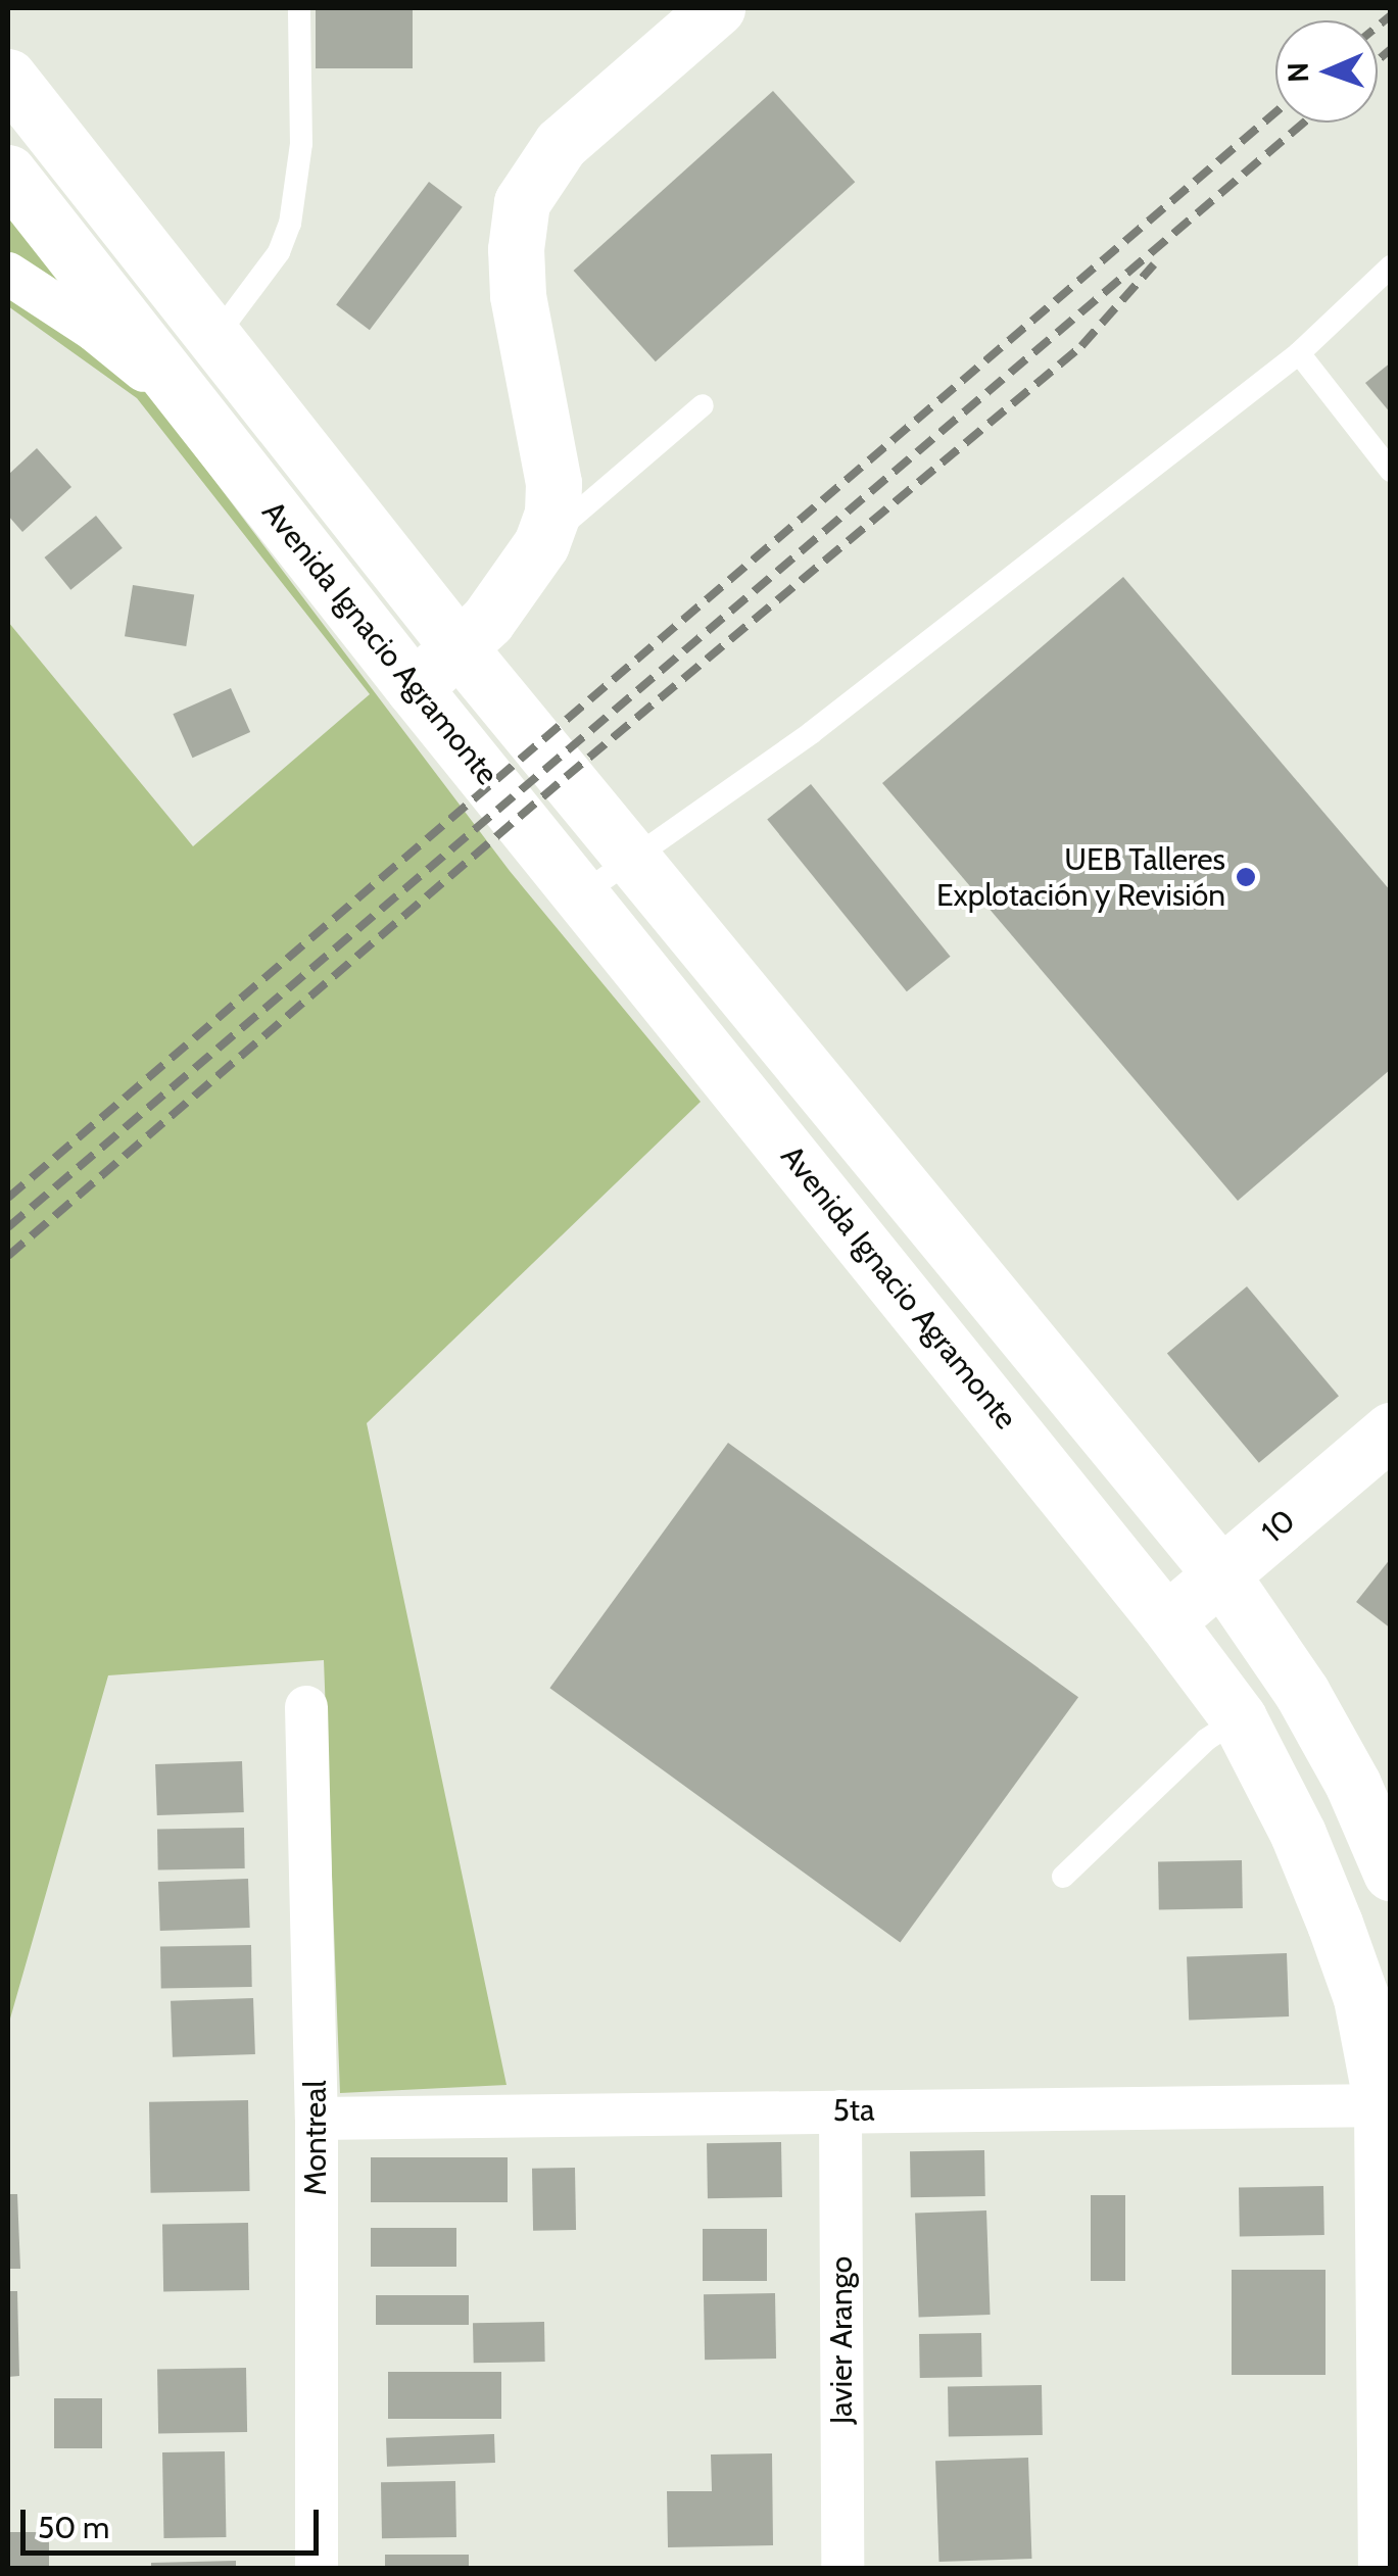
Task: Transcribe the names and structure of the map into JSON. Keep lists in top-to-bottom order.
{
  "streets": {
    "main road": ["Avenida Ignacio Agramonte", "10"],
    "street": ["5ta", "Montreal", "Javier Arango"]
  },
  "crossings": [
    ["Avenida Ignacio Agramonte", "10"],
    ["Avenida Ignacio Agramonte", "5ta"],
    ["5ta", "Montreal"],
    ["5ta", "Javier Arango"]
  ],
  "places": ["UEB Talleres Explotación y Revisión"],
  "scale_bar": "50 m",
  "north": "left"
}
